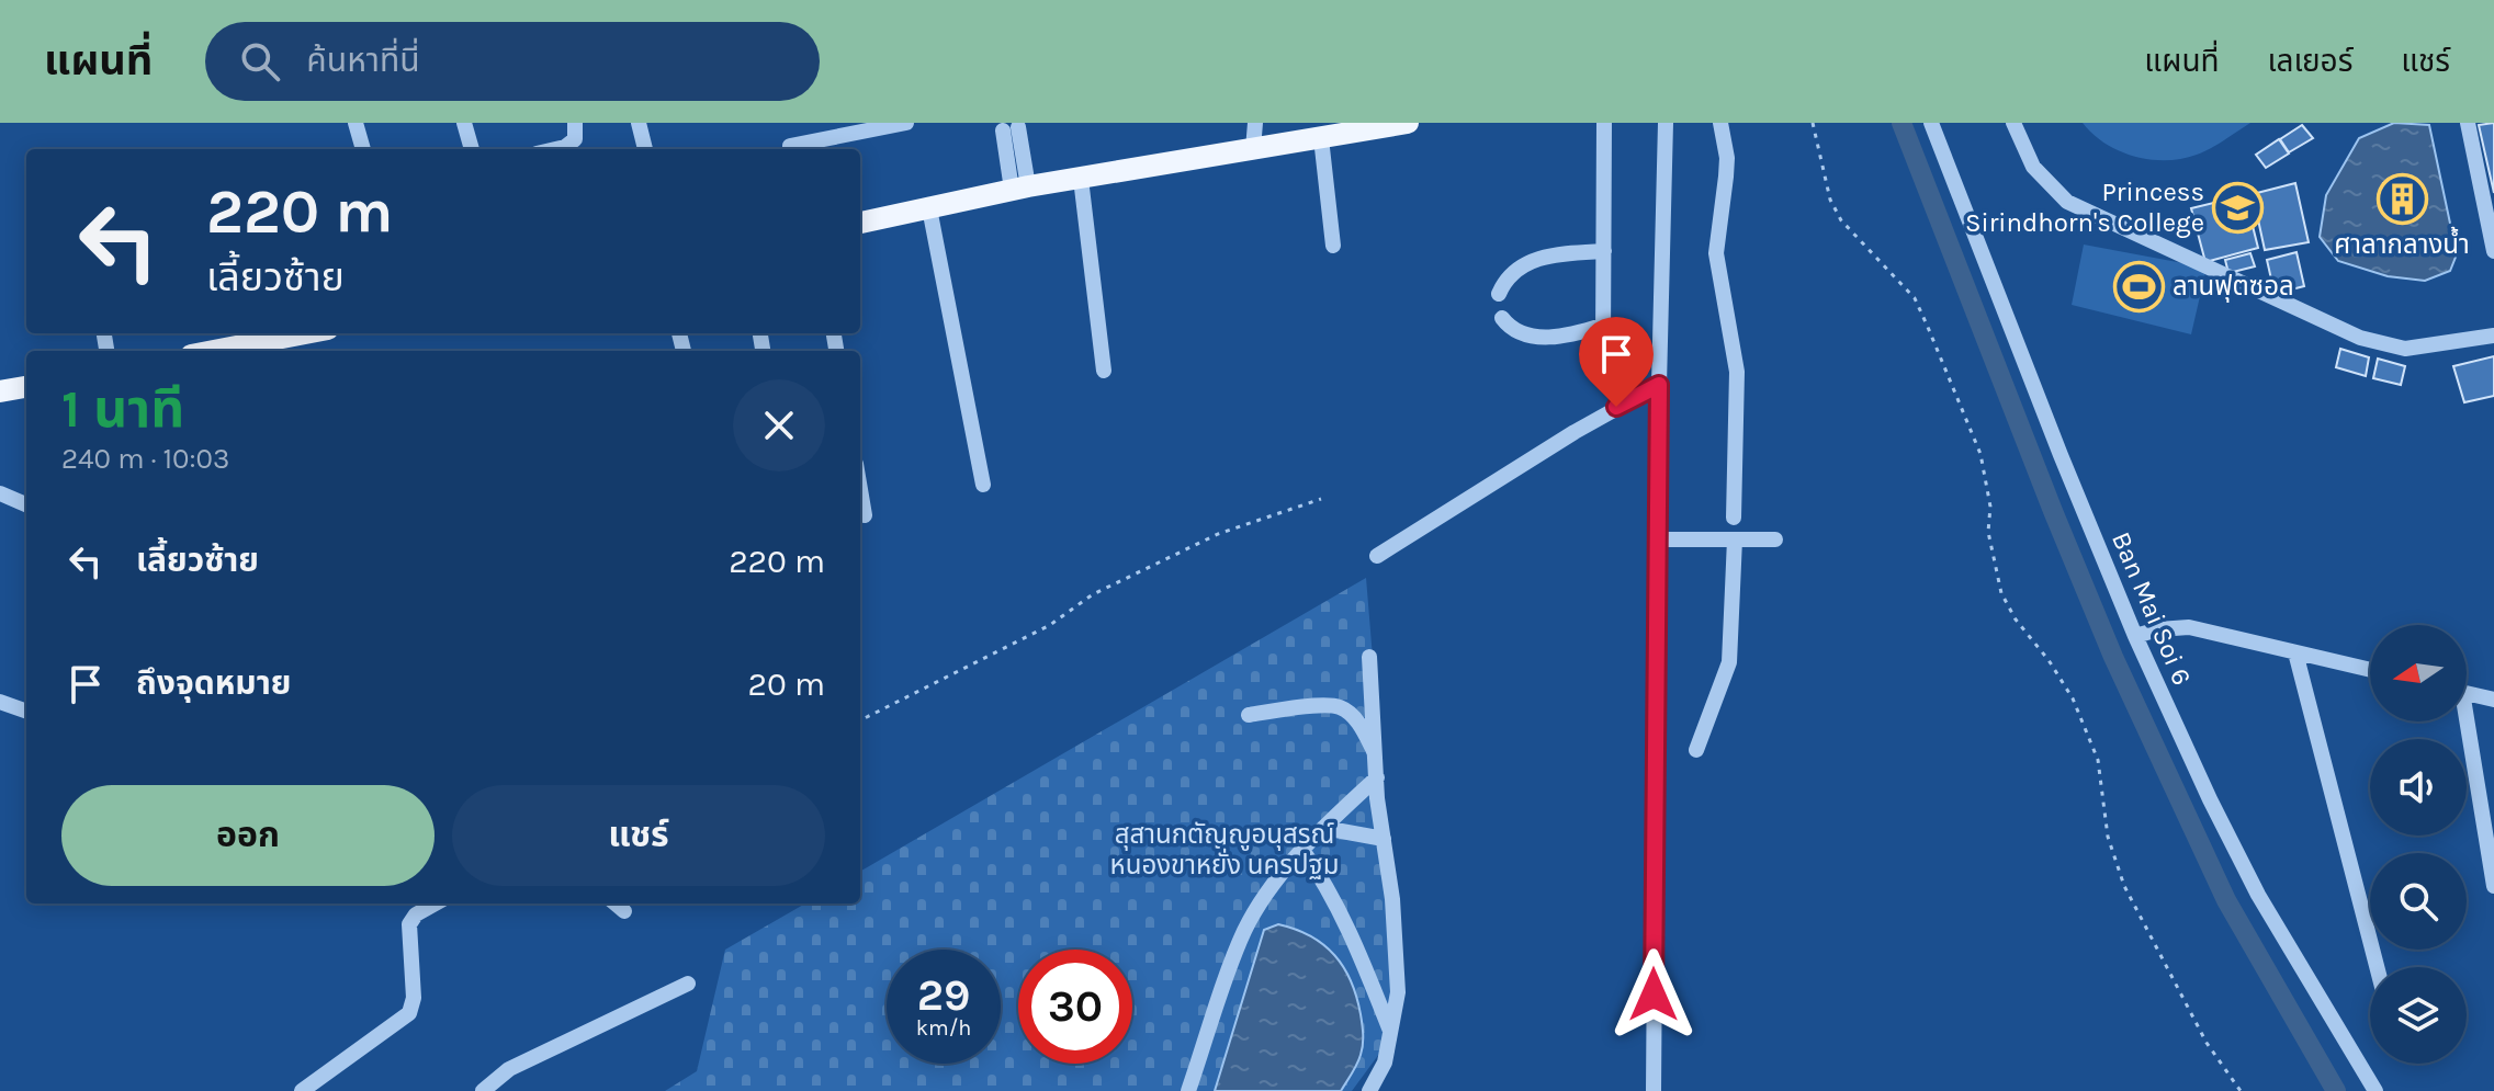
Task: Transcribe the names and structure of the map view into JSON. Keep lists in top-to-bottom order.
{
  "streets": {
    "street": ["Ban Mai Soi 6"]
  },
  "parks": ["สุสานกตัญญูอนุสรณ์ หนองขาหยั่ง นครปฐม"],
  "places": {
    "building": ["ศาลากลางน้ำ"],
    "school or university": ["Princess Sirindhorn's College"],
    "sports": ["ลานฟุตซอล"]
  },
  "north": "left",
  "page": {
    "header": "แผนที่",
    "search": "ค้นหาที่นี่",
    "nav": ["แผนที่", "เลเยอร์", "แชร์"],
    "turn": ["220 m", "เลี้ยวซ้าย"],
    "heading": ["1 นาที", "240 m · 10:03"],
    "list": [
      {
        "name": "เลี้ยวซ้าย",
        "value": "220 m"
      },
      {
        "name": "ถึงจุดหมาย",
        "value": "20 m"
      }
    ],
    "buttons": ["ออก", "แชร์"],
    "speed": "29 km/h",
    "limit": "30"
  }
}
